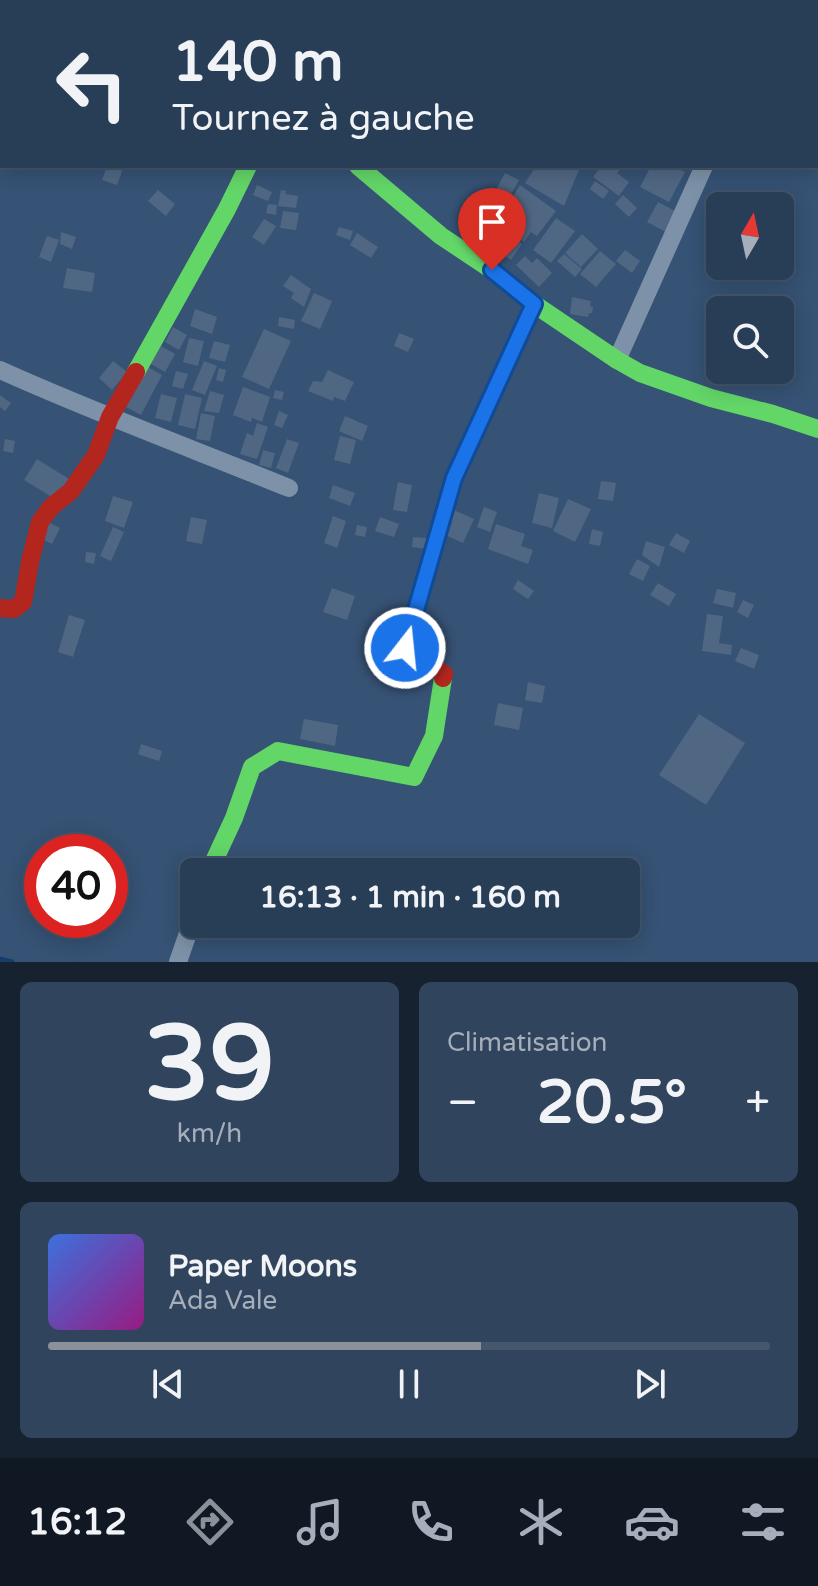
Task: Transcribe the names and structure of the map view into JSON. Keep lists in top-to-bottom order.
{
  "north": "top",
  "page": {
    "turn": ["140 m", "Tournez à gauche"],
    "limit": "40",
    "trip": "16:13 · 1 min · 160 m",
    "tile": [
      ["39", "km/h"],
      "Climatisation"
    ],
    "heat": ["−", "20.5°", "+"],
    "song": ["Paper Moons", "Ada Vale"],
    "tabs": "16:12"
  }
}
